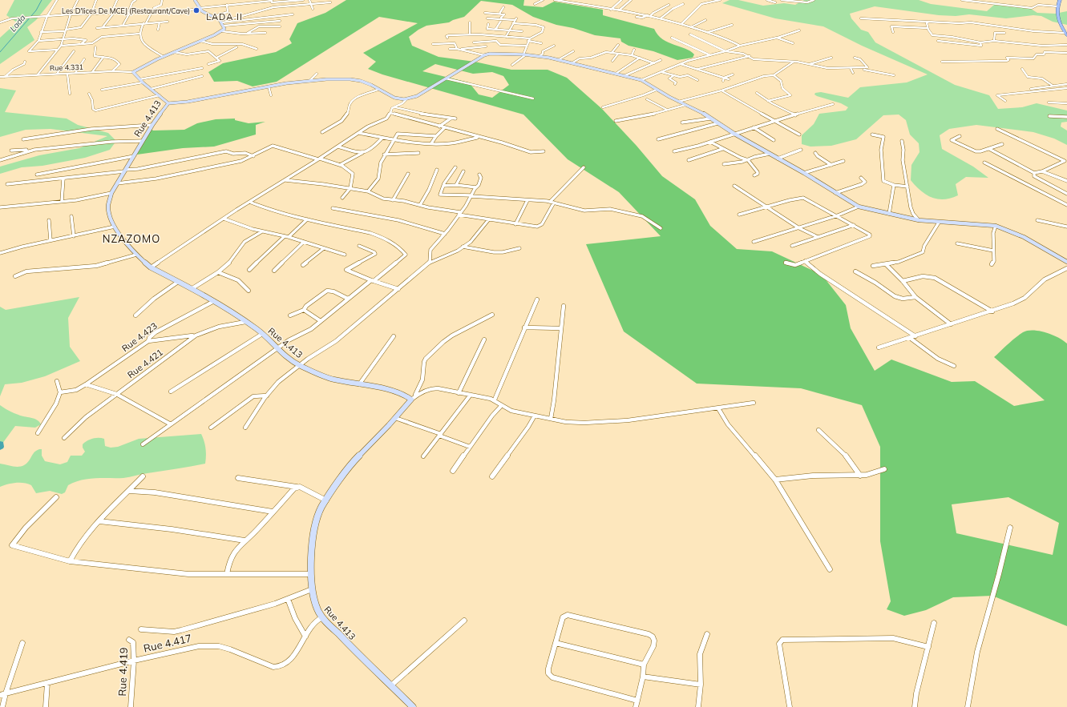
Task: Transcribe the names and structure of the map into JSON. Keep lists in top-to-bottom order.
{
  "streets": {
    "street": [
      "Rue 4.331",
      "Rue 4.413",
      "Rue 4.423",
      "Rue 4.421",
      "Rue 4.417",
      "Rue 4.419"
    ]
  },
  "crossings": [
    ["Rue 4.331", "Rue 4.413"],
    ["Rue 4.413", "Rue 4.423"],
    ["Rue 4.413", "Rue 4.421"],
    ["Rue 4.413", "Rue 4.417"],
    ["Rue 4.417", "Rue 4.419"]
  ],
  "districts": ["LADA II", "NZAZOMO"],
  "water": ["Lada"],
  "places": ["Les D'lices De MCEJ (Restaurant/Cave)"]
}
